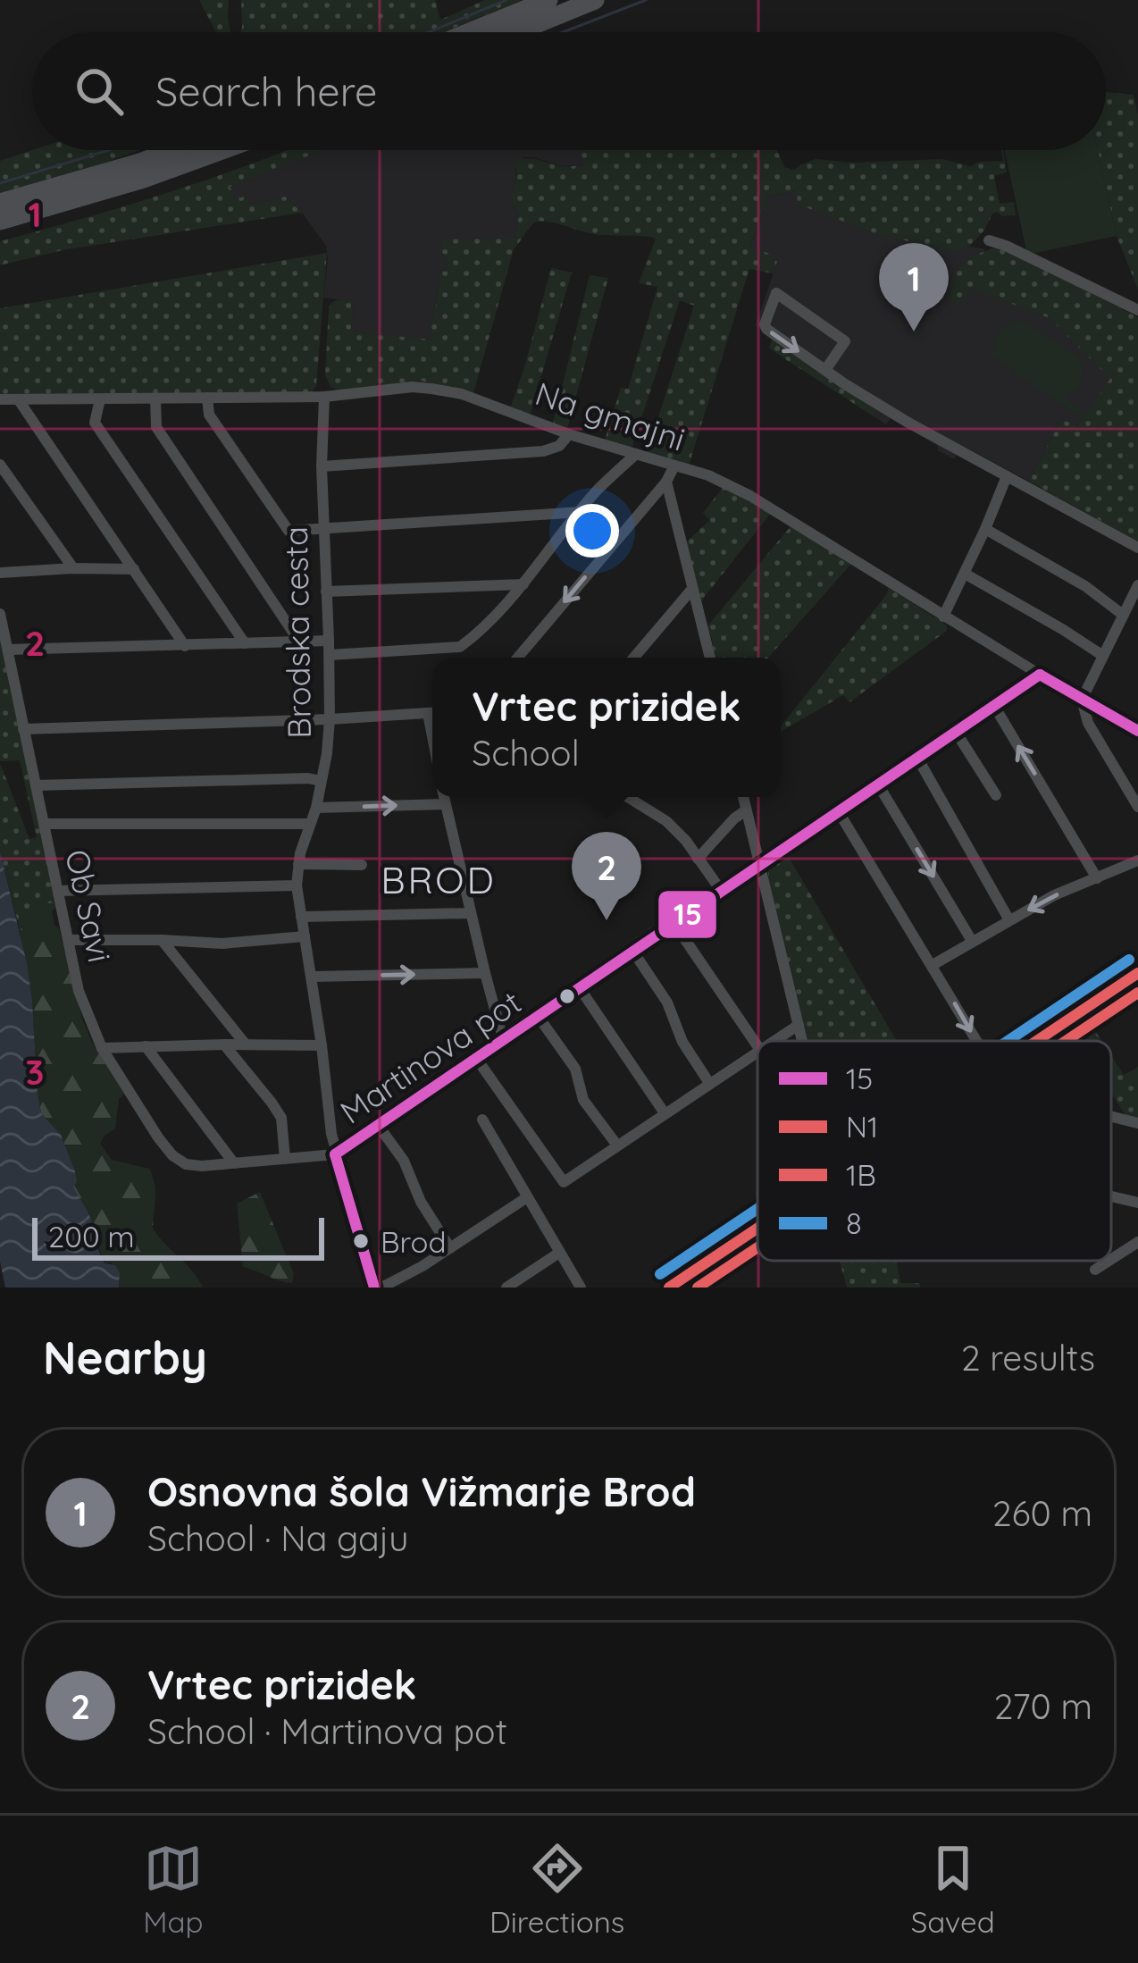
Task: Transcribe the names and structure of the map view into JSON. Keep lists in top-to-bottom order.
{
  "streets": {
    "street": [
      "Na gmajni",
      "Brodska cesta",
      "Ob Savi",
      "Martinova pot"
    ]
  },
  "crossings": [
    ["Na gmajni", "Brodska cesta"],
    ["Na gmajni", "Martinova pot"],
    ["Brodska cesta", "Martinova pot"],
    ["Ob Savi", "Martinova pot"]
  ],
  "districts": ["BROD"],
  "places": ["Brod"],
  "lines": [
    "transit line 15",
    "transit line 8",
    "transit line 1B",
    "transit line N1"
  ],
  "legend": [
    "15",
    "N1",
    "1B",
    "8"
  ],
  "scale_bar": "200 m",
  "page": {
    "search": "Search here",
    "pins": ["1", "2"],
    "popup": ["Vrtec prizidek", "School"],
    "scale": "200 m",
    "heading": ["Nearby", "2 results"],
    "list": [
      {
        "mark": "1",
        "name": "Osnovna šola Vižmarje Brod",
        "note": "School · Na gaju",
        "value": "260 m"
      },
      {
        "mark": "2",
        "name": "Vrtec prizidek",
        "note": "School · Martinova pot",
        "value": "270 m"
      }
    ],
    "nav": ["Map", "Directions", "Saved"]
  },
  "grid": {
    "rows": ["1", "2", "3"]
  }
}
